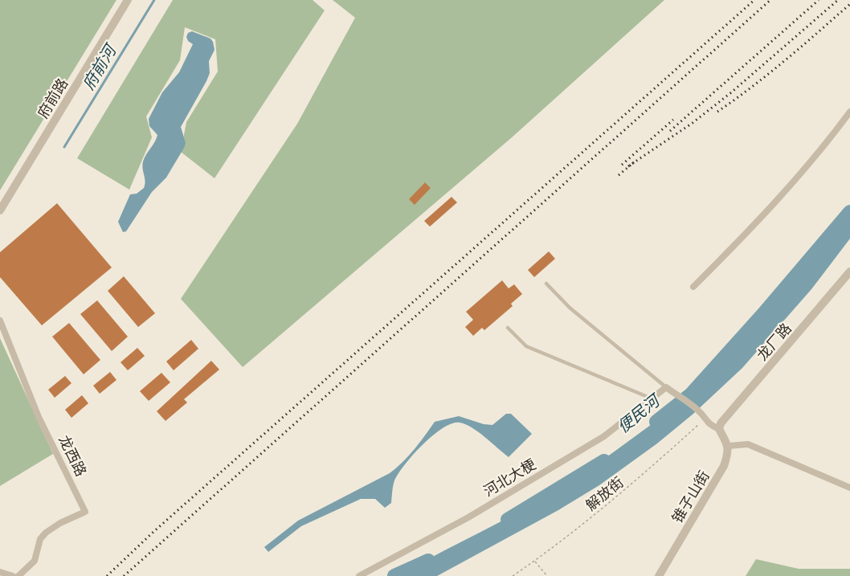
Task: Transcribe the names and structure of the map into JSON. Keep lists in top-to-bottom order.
{
  "streets": {
    "street": [
      "府前路",
      "龙厂路",
      "龙西路",
      "河北大梗",
      "锥子山街"
    ],
    "path": ["解放街"]
  },
  "water": ["府前河", "便民河"]
}
